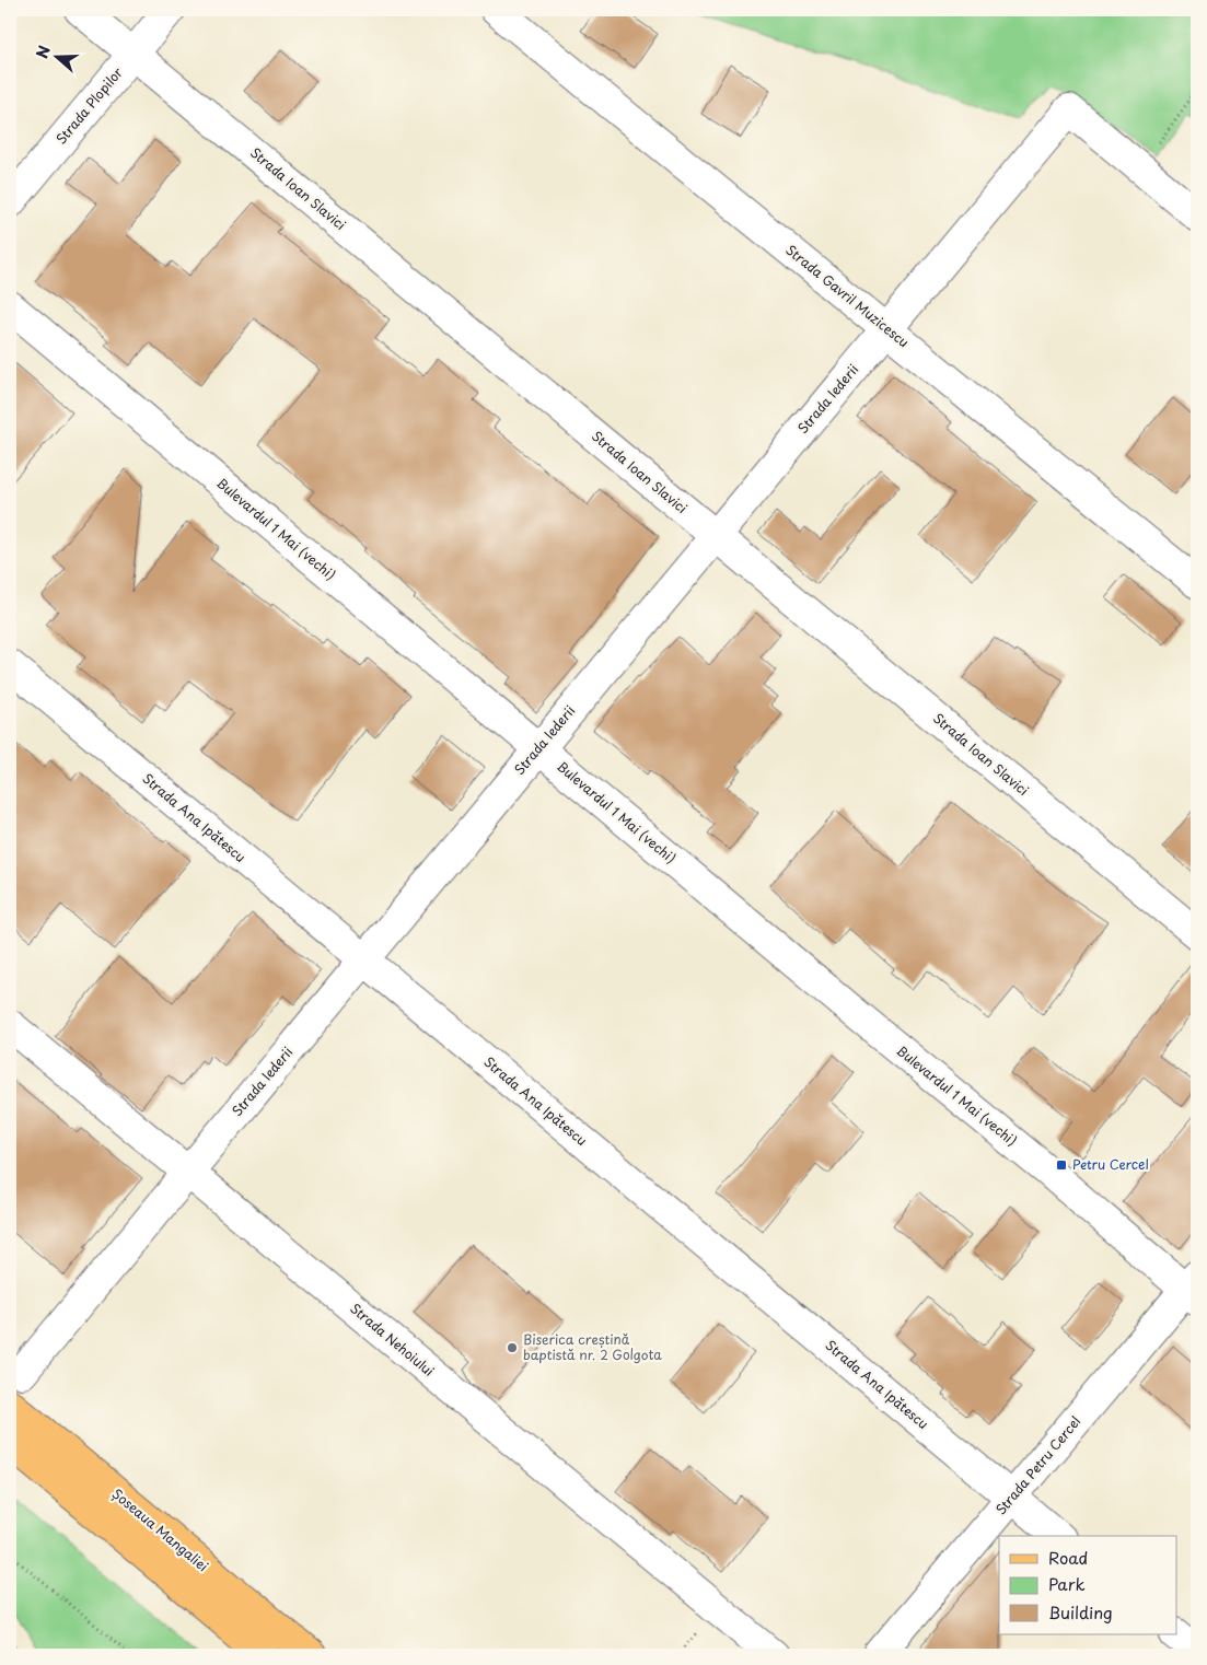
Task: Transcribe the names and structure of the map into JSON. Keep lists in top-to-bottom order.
{
  "streets": {
    "main road": ["Șoseaua Mangaliei"],
    "street": [
      "Strada Plopilor",
      "Strada Ioan Slavici",
      "Strada Gavril Muzicescu",
      "Strada Iederii",
      "Bulevardul 1 Mai (vechi)",
      "Strada Ana Ipătescu",
      "Strada Nehoiului",
      "Strada Petru Cercel"
    ]
  },
  "crossings": [
    ["Strada Plopilor", "Strada Ioan Slavici"],
    ["Strada Ioan Slavici", "Strada Iederii"],
    ["Strada Gavril Muzicescu", "Strada Iederii"],
    ["Strada Iederii", "Bulevardul 1 Mai (vechi)"],
    ["Strada Iederii", "Strada Ana Ipătescu"],
    ["Strada Iederii", "Strada Nehoiului"],
    ["Bulevardul 1 Mai (vechi)", "Strada Petru Cercel"],
    ["Strada Ana Ipătescu", "Strada Petru Cercel"]
  ],
  "places": {
    "transit": ["Petru Cercel"],
    "other": ["Biserica creștină baptistă nr. 2 Golgota"]
  },
  "legend": ["Road", "Park", "Building"],
  "north": "left"
}
